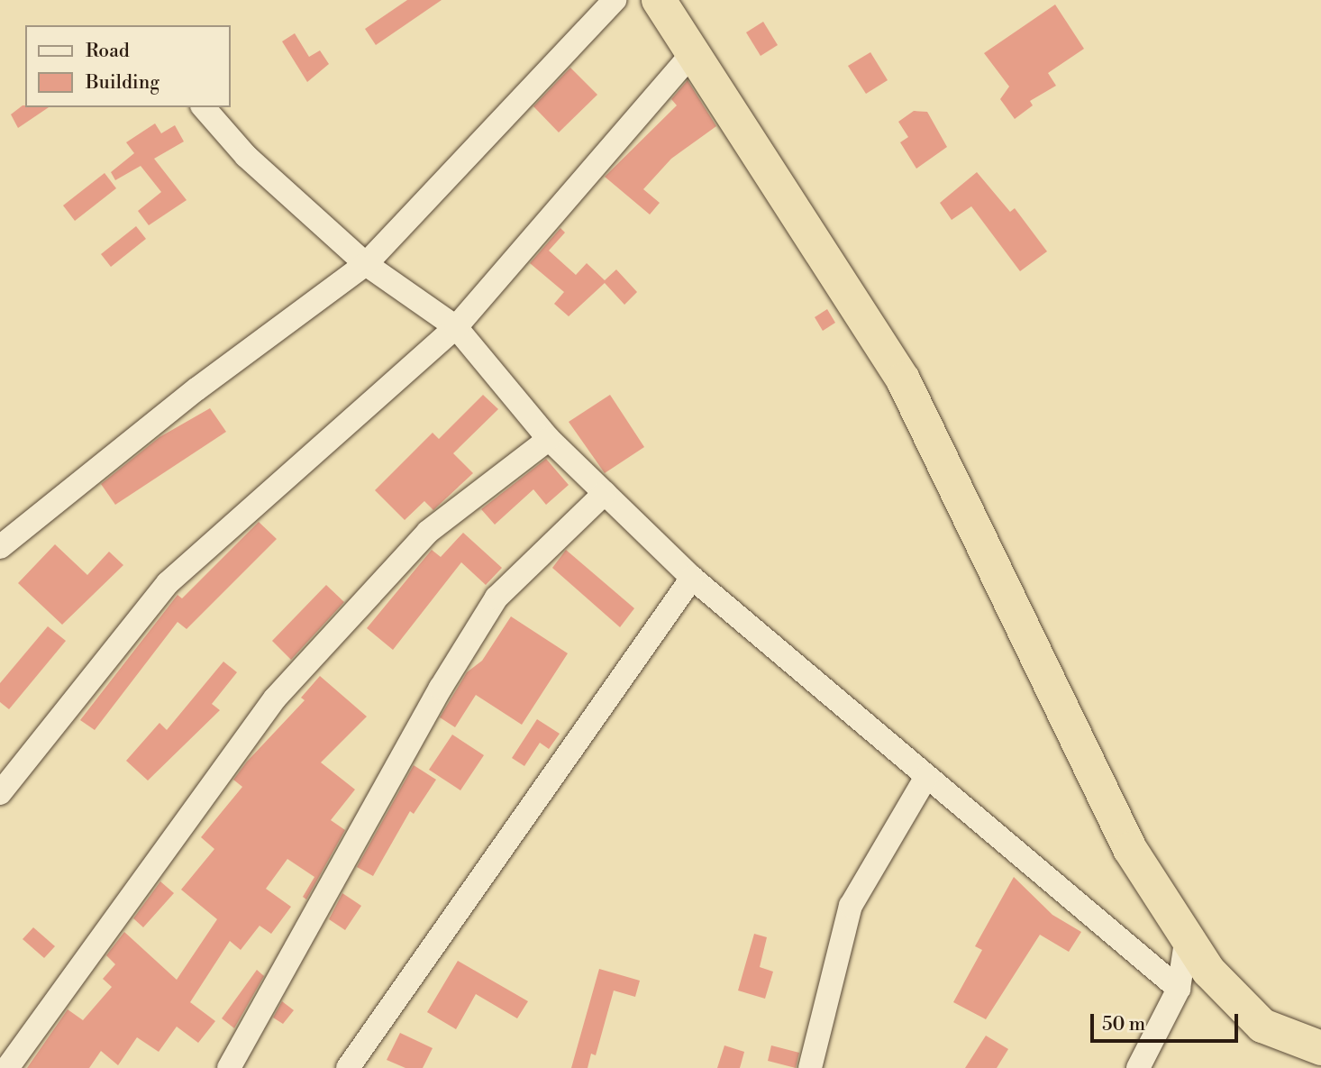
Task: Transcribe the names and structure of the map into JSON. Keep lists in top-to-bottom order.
{
  "legend": ["Road", "Building"],
  "scale_bar": "50 m"
}
